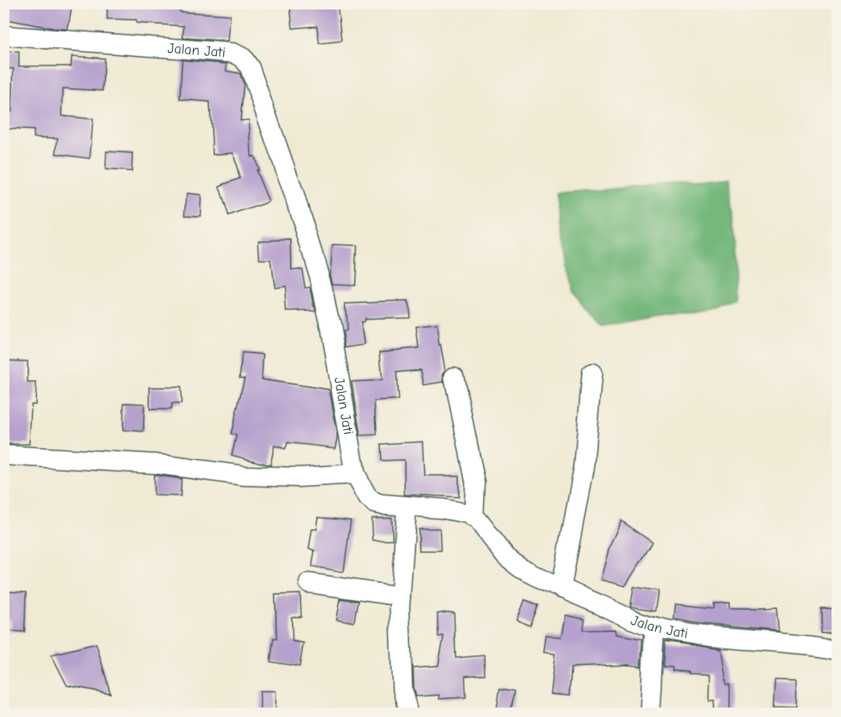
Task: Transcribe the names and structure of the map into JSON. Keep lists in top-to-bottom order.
{
  "streets": {
    "street": ["Jalan Jati"]
  }
}
